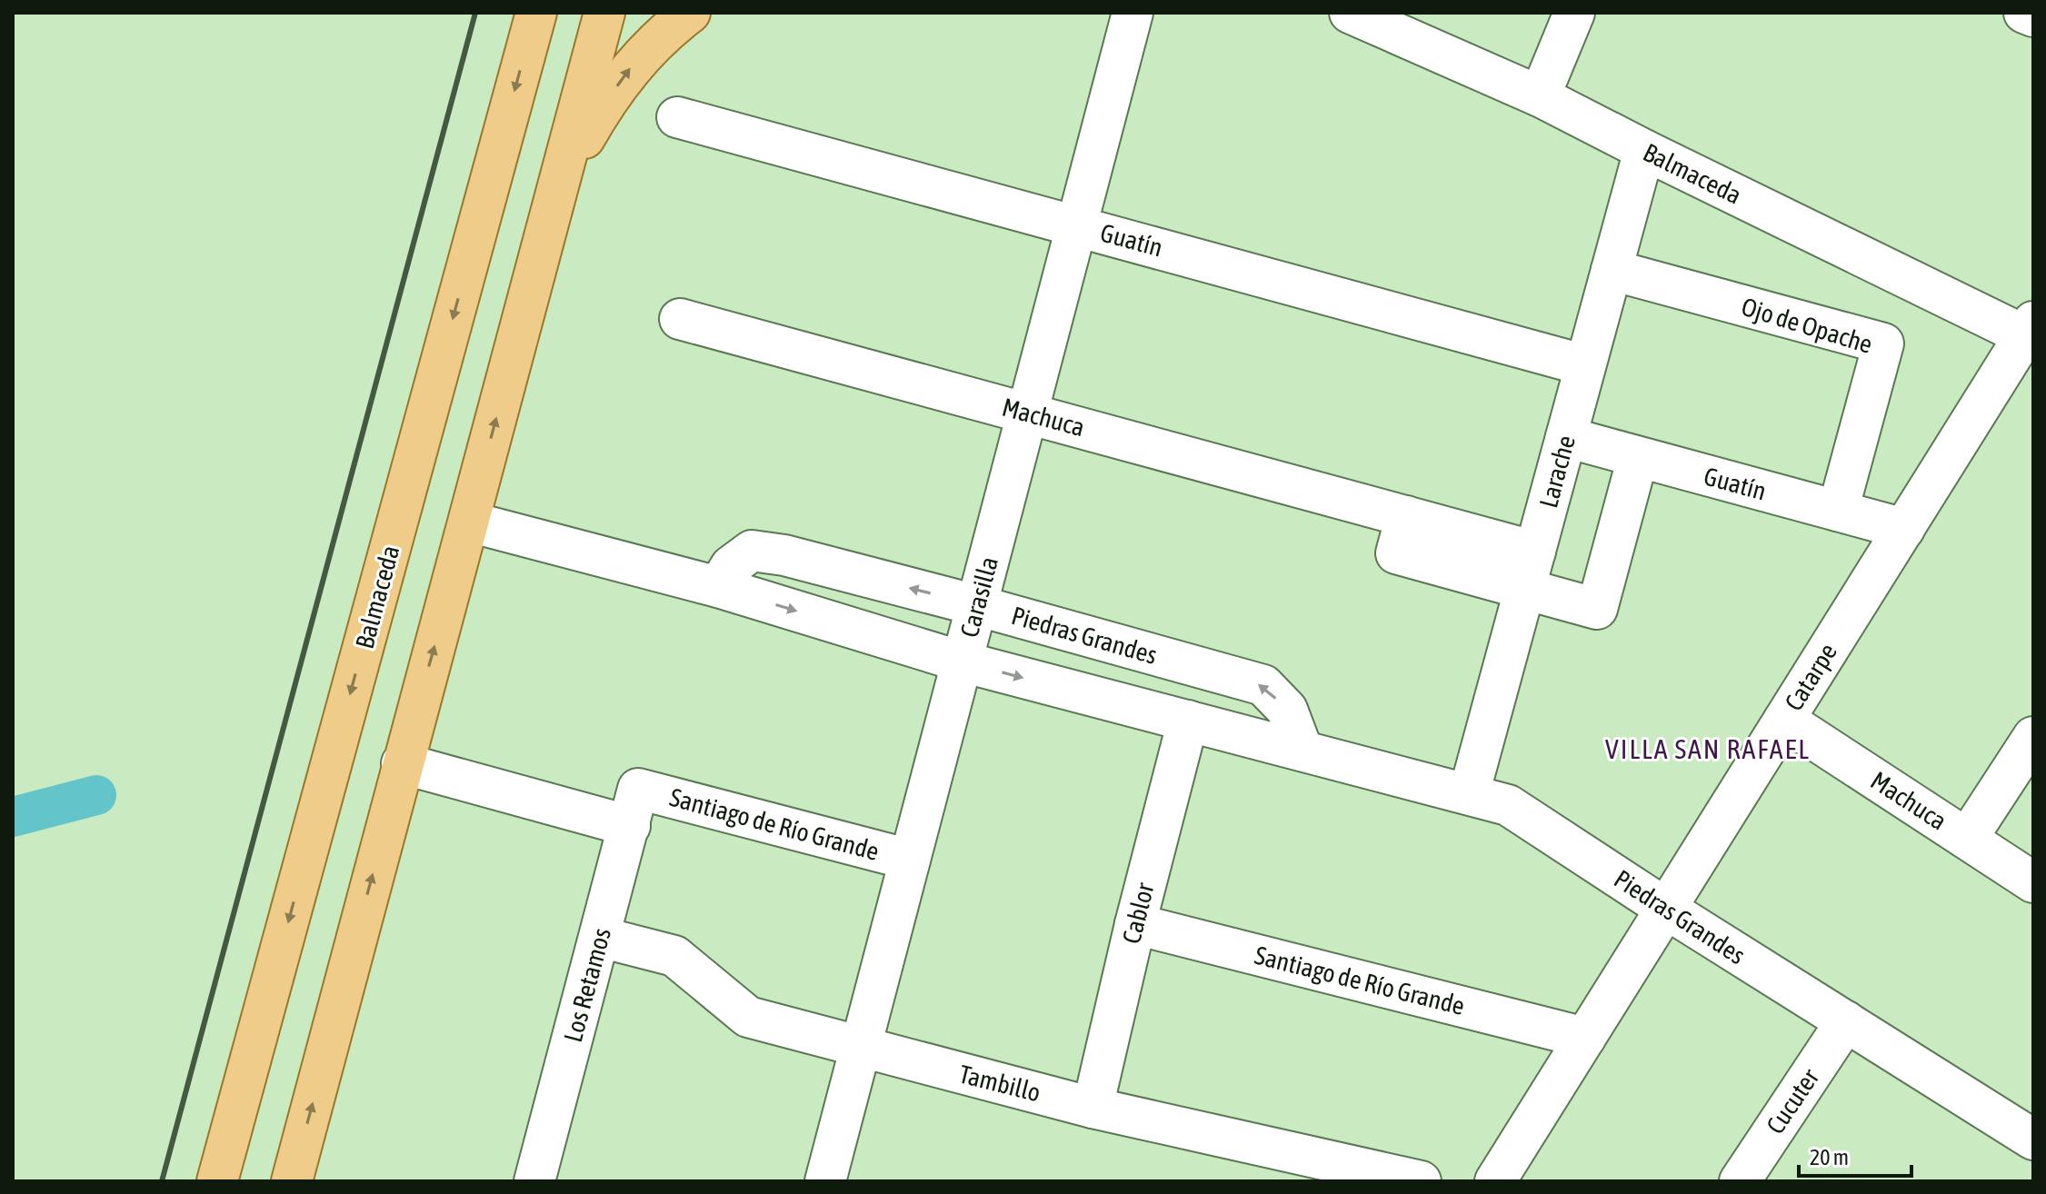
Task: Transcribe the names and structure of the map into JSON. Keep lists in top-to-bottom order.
{
  "streets": {
    "main road": ["Balmaceda"],
    "street": [
      "Guatín",
      "Ojo de Opache",
      "Machuca",
      "Larache",
      "Carasilla",
      "Piedras Grandes",
      "Catarpe",
      "Santiago de Río Grande",
      "Cablor",
      "Los Retamos",
      "Tambillo",
      "Cucuter"
    ]
  },
  "crossings": [
    ["Balmaceda", "Larache"],
    ["Balmaceda", "Catarpe"],
    ["Guatín", "Ojo de Opache"],
    ["Guatín", "Machuca"],
    ["Guatín", "Larache"],
    ["Guatín", "Carasilla"],
    ["Guatín", "Catarpe"],
    ["Ojo de Opache", "Larache"],
    ["Machuca", "Larache"],
    ["Machuca", "Carasilla"],
    ["Machuca", "Catarpe"],
    ["Larache", "Piedras Grandes"],
    ["Carasilla", "Piedras Grandes"],
    ["Carasilla", "Santiago de Río Grande"],
    ["Carasilla", "Tambillo"],
    ["Piedras Grandes", "Catarpe"],
    ["Piedras Grandes", "Cablor"],
    ["Piedras Grandes", "Cucuter"],
    ["Catarpe", "Santiago de Río Grande"],
    ["Santiago de Río Grande", "Cablor"],
    ["Santiago de Río Grande", "Los Retamos"],
    ["Cablor", "Tambillo"],
    ["Los Retamos", "Tambillo"]
  ],
  "districts": ["VILLA SAN RAFAEL"],
  "scale_bar": "20 m"
}
